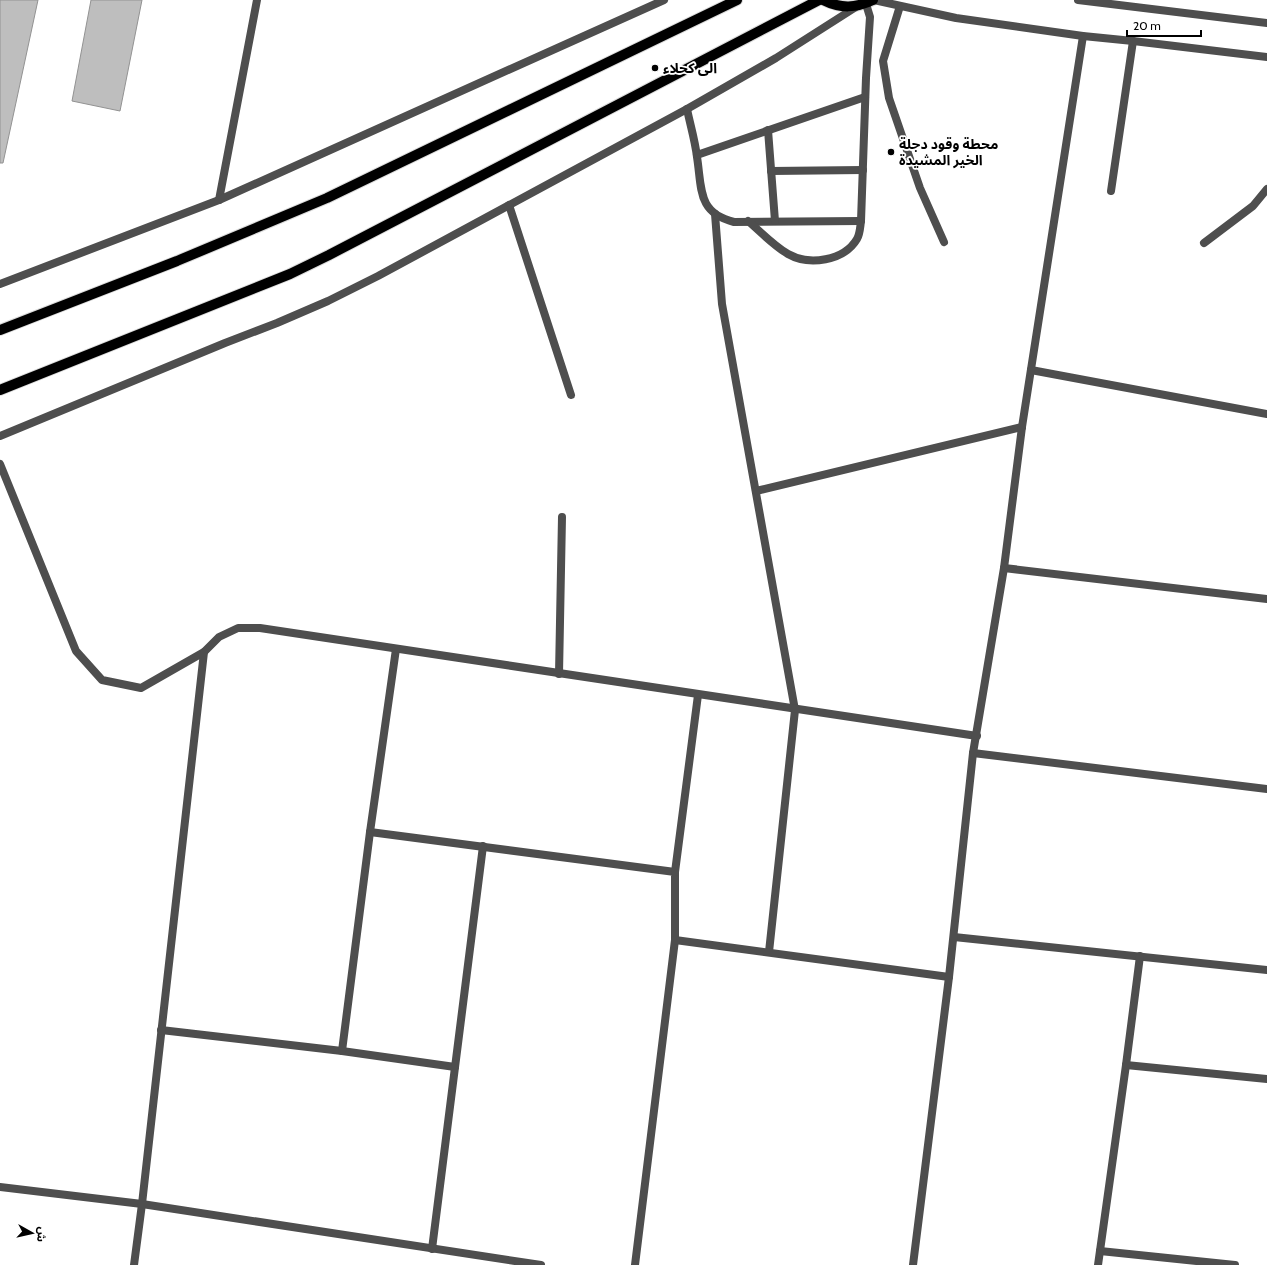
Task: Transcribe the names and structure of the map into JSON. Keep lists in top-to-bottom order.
{
  "places": ["الى كحلاء", "محطة وقود دجلة الخير المشيدة"],
  "scale_bar": "20 m",
  "north": "right"
}
